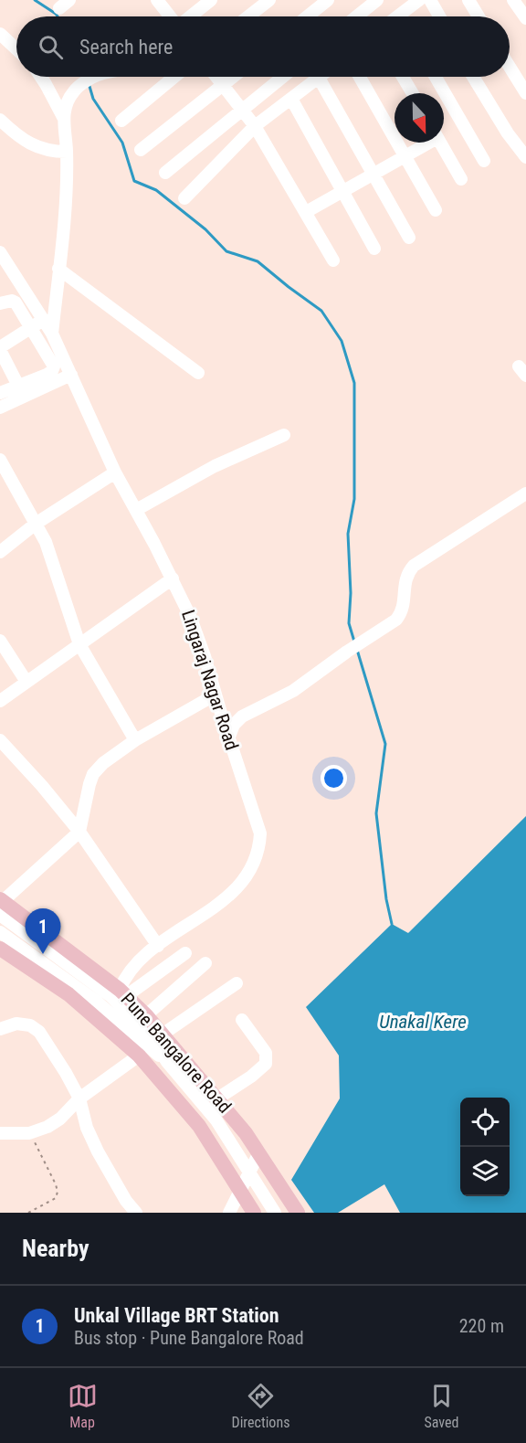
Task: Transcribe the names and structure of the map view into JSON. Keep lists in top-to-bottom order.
{
  "streets": {
    "main road": ["Pune Bangalore Road"],
    "street": ["Lingaraj Nagar Road"]
  },
  "crossings": [
    ["Lingaraj Nagar Road", "Pune Bangalore Road"]
  ],
  "water": ["Unakal Kere"],
  "north": "bottom",
  "page": {
    "search": "Search here",
    "pins": "1",
    "heading": "Nearby",
    "list": [
      {
        "mark": "1",
        "name": "Unkal Village BRT Station",
        "note": "Bus stop · Pune Bangalore Road",
        "value": "220 m"
      }
    ],
    "nav": ["Map", "Directions", "Saved"]
  }
}
